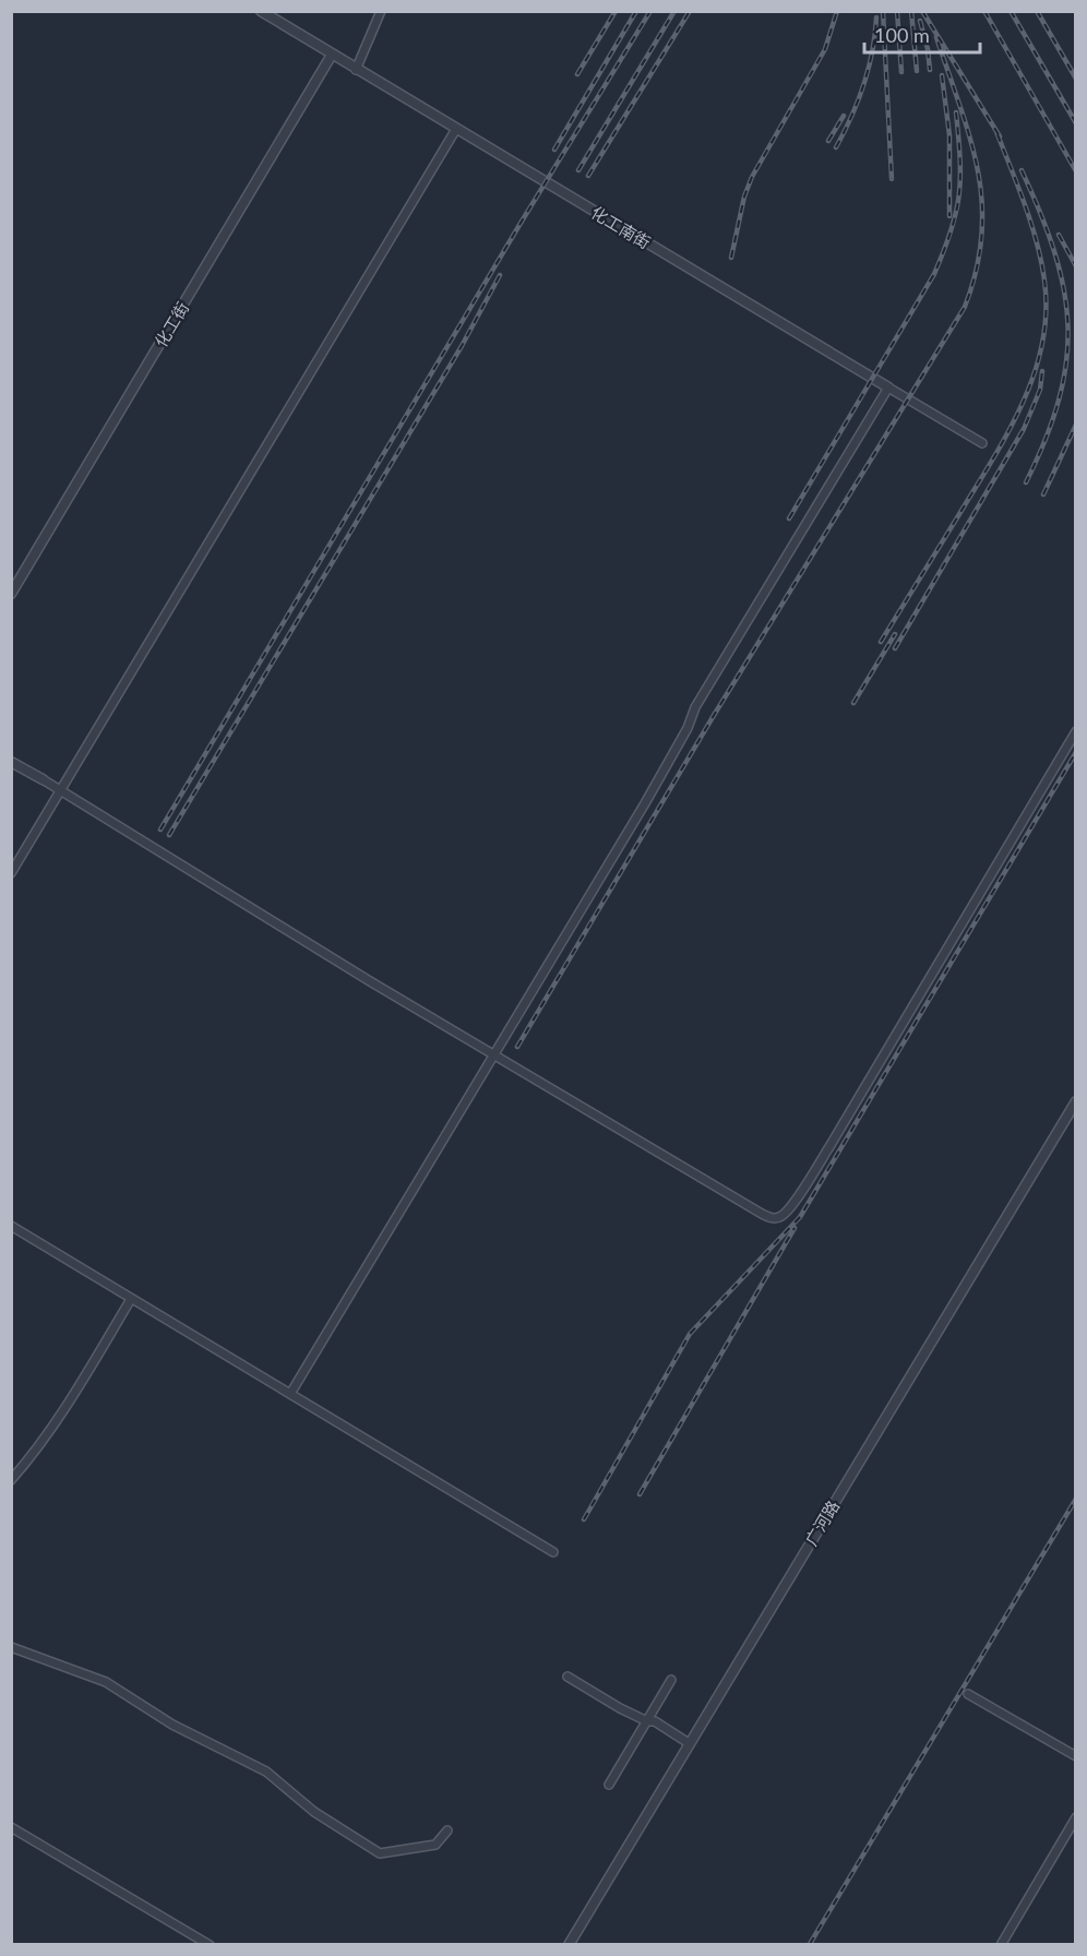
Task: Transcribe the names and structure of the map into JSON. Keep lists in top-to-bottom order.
{
  "streets": {
    "street": ["化工南街", "化工街", "广河路"]
  },
  "crossings": [
    ["化工南街", "化工街"]
  ],
  "scale_bar": "100 m"
}
